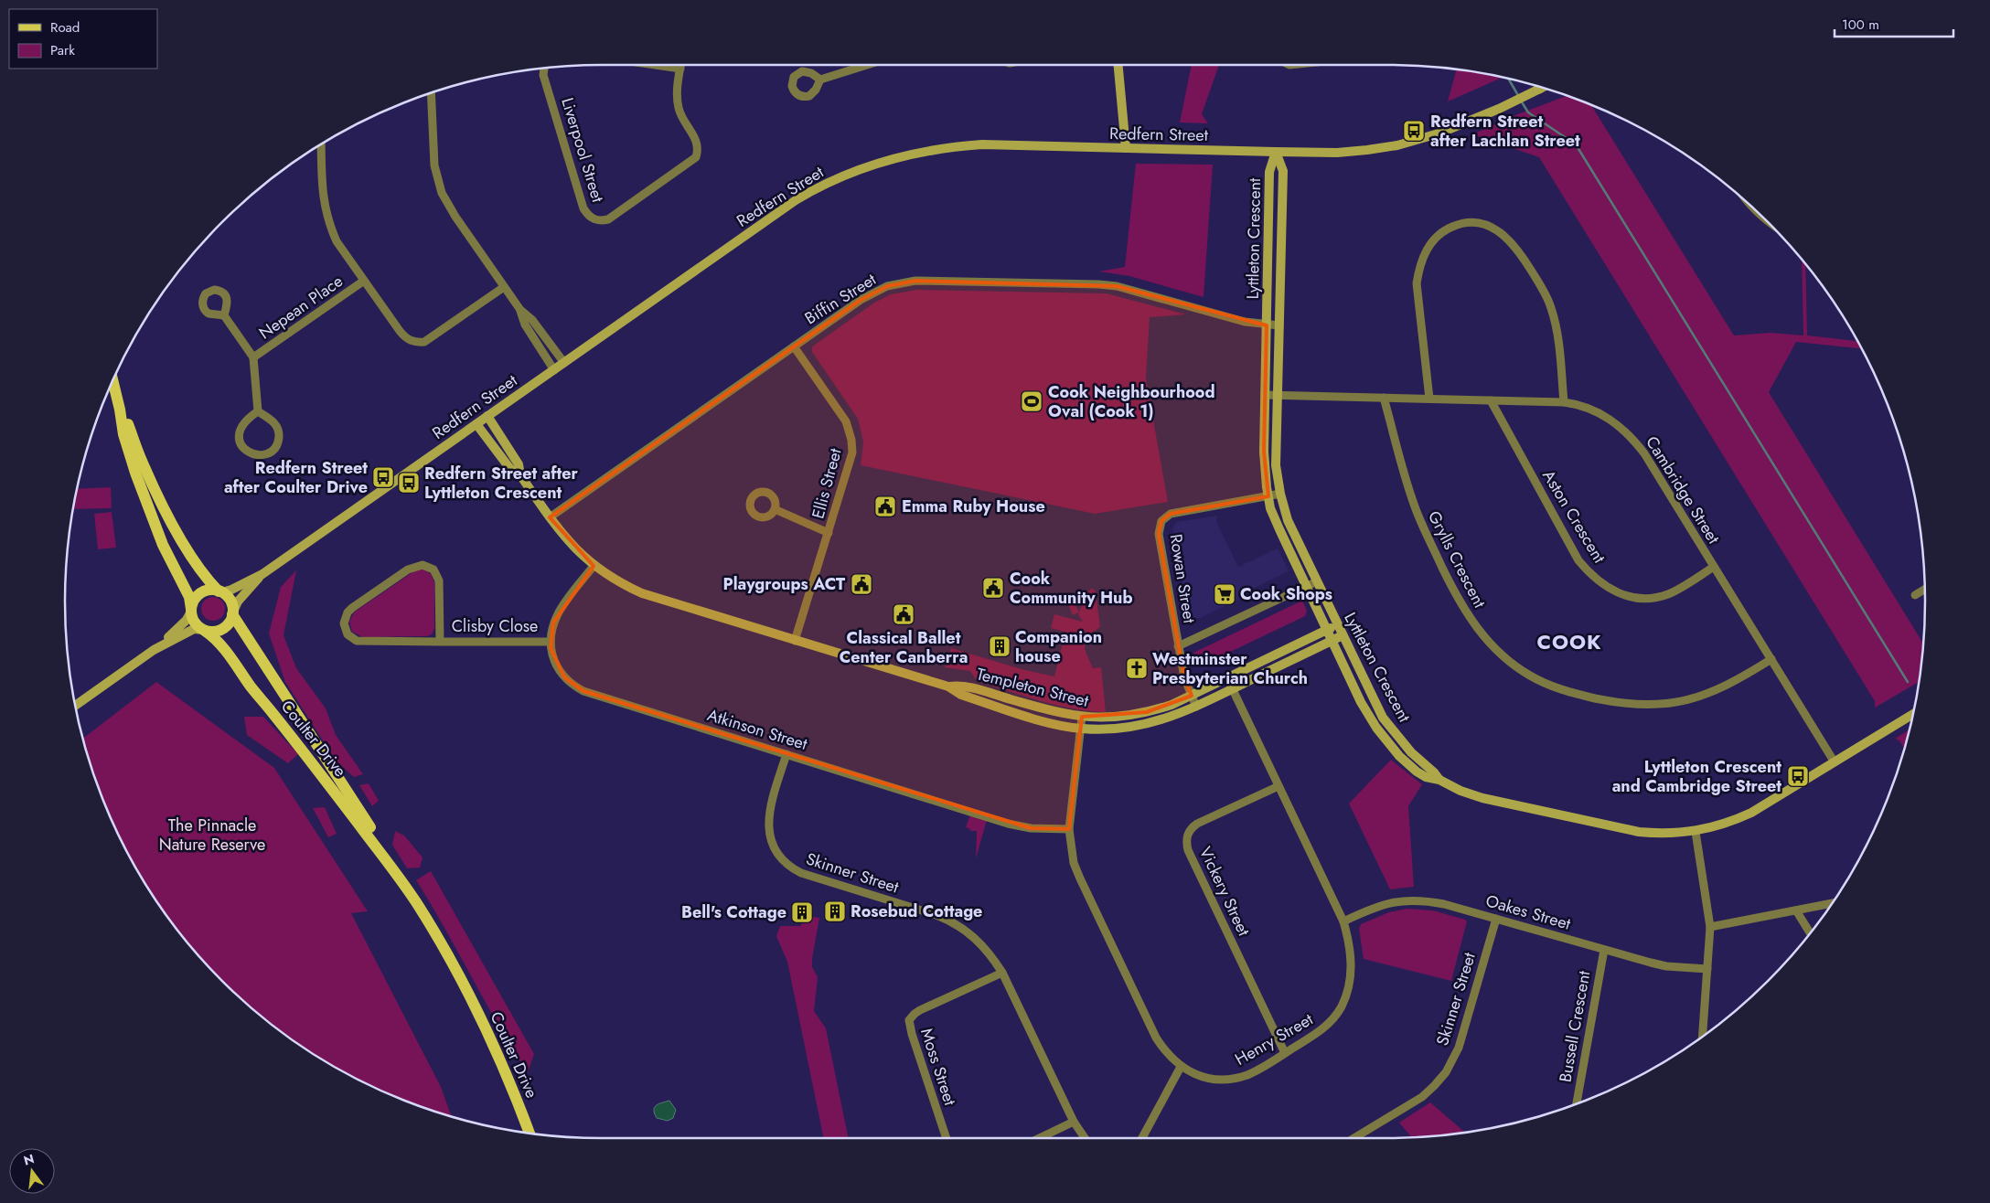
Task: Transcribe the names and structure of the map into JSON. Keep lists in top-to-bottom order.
{
  "streets": {
    "main road": ["Coulter Drive"],
    "street": [
      "Redfern Street",
      "Liverpool Street",
      "Lyttleton Crescent",
      "Biffin Street",
      "Nepean Place",
      "Ellis Street",
      "Cambridge Street",
      "Aston Crescent",
      "Grylls Crescent",
      "Rowan Street",
      "Clisby Close",
      "Templeton Street",
      "Atkinson Street",
      "Skinner Street",
      "Vickery Street",
      "Oakes Street",
      "Bussell Crescent",
      "Henry Street",
      "Moss Street"
    ]
  },
  "crossings": [
    ["Redfern Street", "Lyttleton Crescent"],
    ["Redfern Street", "Templeton Street"],
    ["Redfern Street", "Coulter Drive"],
    ["Lyttleton Crescent", "Biffin Street"],
    ["Lyttleton Crescent", "Cambridge Street"],
    ["Lyttleton Crescent", "Rowan Street"],
    ["Lyttleton Crescent", "Templeton Street"],
    ["Biffin Street", "Ellis Street"],
    ["Biffin Street", "Templeton Street"],
    ["Ellis Street", "Templeton Street"],
    ["Cambridge Street", "Aston Crescent"],
    ["Cambridge Street", "Grylls Crescent"],
    ["Rowan Street", "Templeton Street"],
    ["Clisby Close", "Atkinson Street"],
    ["Templeton Street", "Atkinson Street"],
    ["Templeton Street", "Henry Street"],
    ["Atkinson Street", "Skinner Street"],
    ["Atkinson Street", "Henry Street"],
    ["Skinner Street", "Oakes Street"],
    ["Skinner Street", "Moss Street"],
    ["Vickery Street", "Henry Street"],
    ["Oakes Street", "Bussell Crescent"],
    ["Oakes Street", "Henry Street"]
  ],
  "districts": ["COOK"],
  "parks": ["The Pinnacle Nature Reserve"],
  "places": {
    "bus stop": [
      "Redfern Street after Lachlan Street",
      "Redfern Street after Coulter Drive",
      "Redfern Street after Lyttleton Crescent",
      "Lyttleton Crescent and Cambridge Street"
    ],
    "sports": ["Cook Neighbourhood Oval (Cook 1)"],
    "public building": [
      "Emma Ruby House",
      "Playgroups ACT",
      "Cook Community Hub",
      "Classical Ballet Center Canberra"
    ],
    "supermarket": ["Cook Shops"],
    "building": ["Companion house", "Rosebud Cottage", "Bell's Cottage"],
    "church": ["Westminster Presbyterian Church"]
  },
  "legend": ["Road", "Park"],
  "scale_bar": "100 m",
  "north": "top"
}
